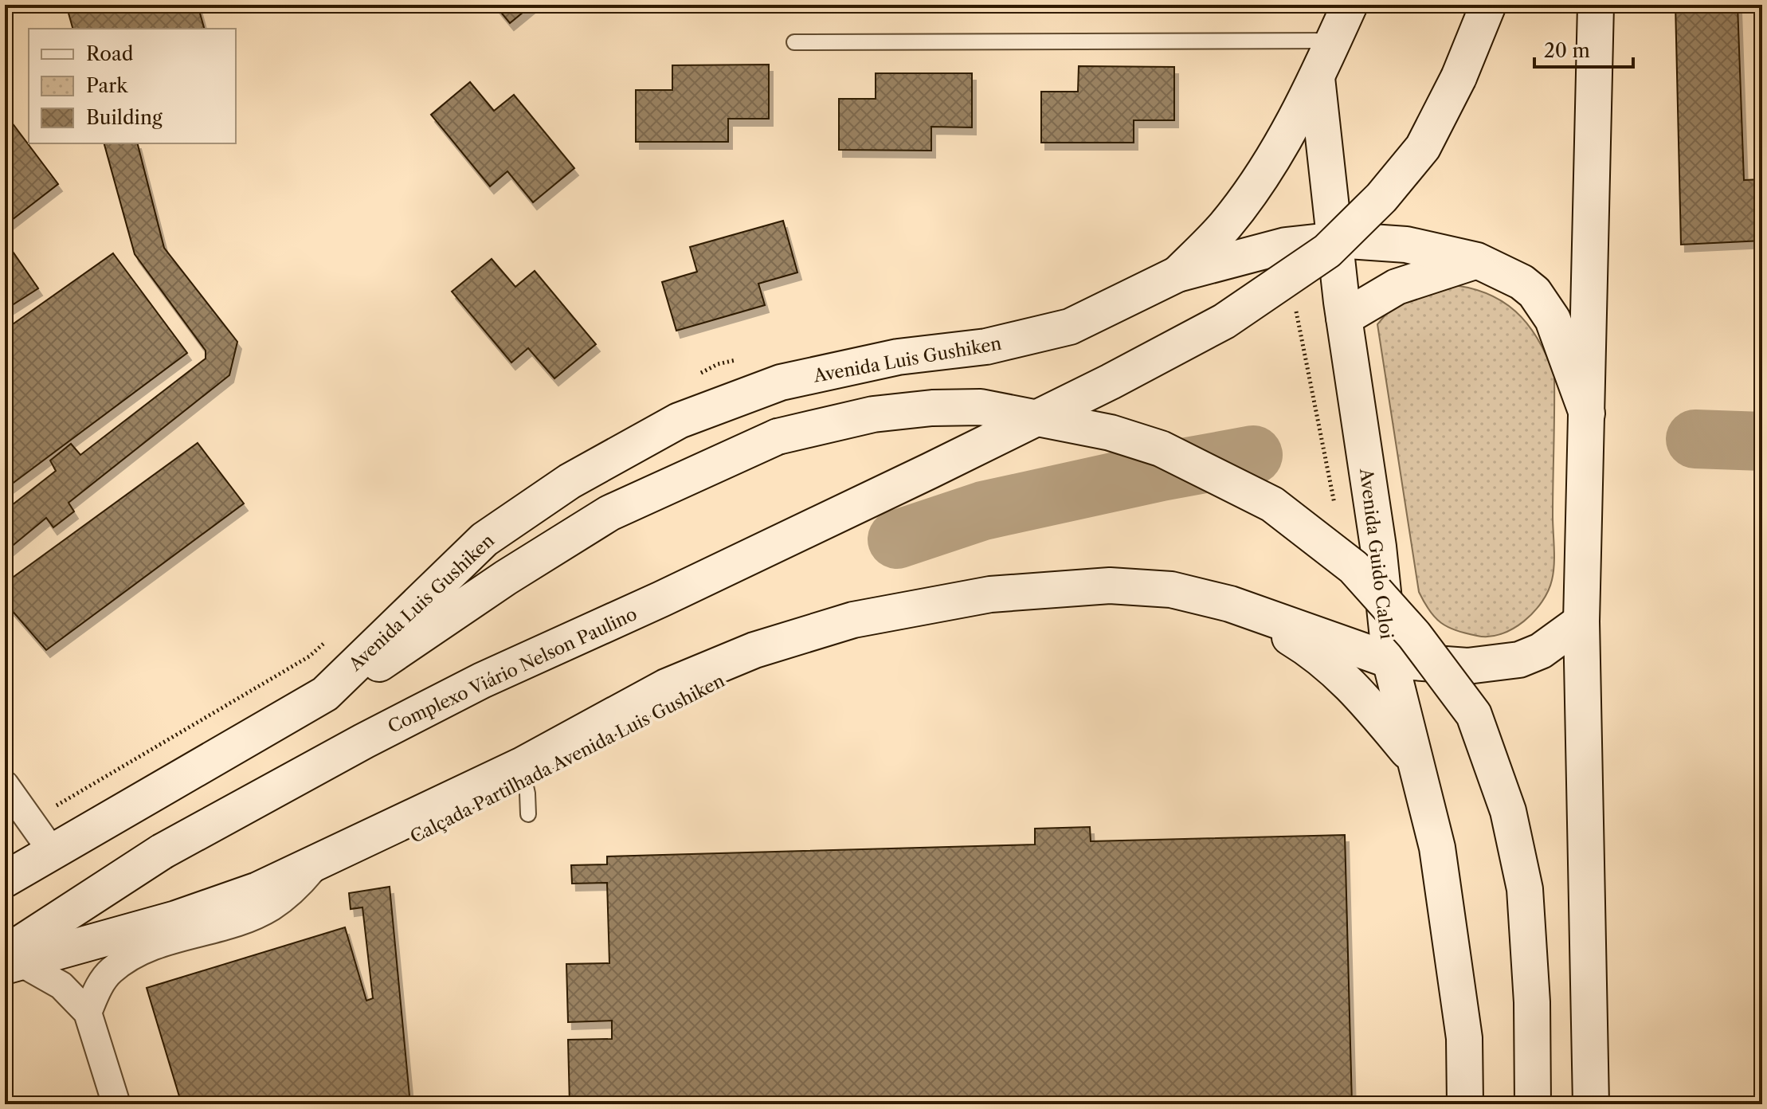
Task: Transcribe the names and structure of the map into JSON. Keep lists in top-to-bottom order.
{
  "streets": {
    "main road": ["Avenida Luis Gushiken", "Avenida Guido Caloi", "Complexo Viário Nelson Paulino"]
  },
  "crossings": [
    ["Avenida Luis Gushiken", "Avenida Guido Caloi"]
  ],
  "legend": ["Road", "Park", "Building"],
  "scale_bar": "20 m"
}
